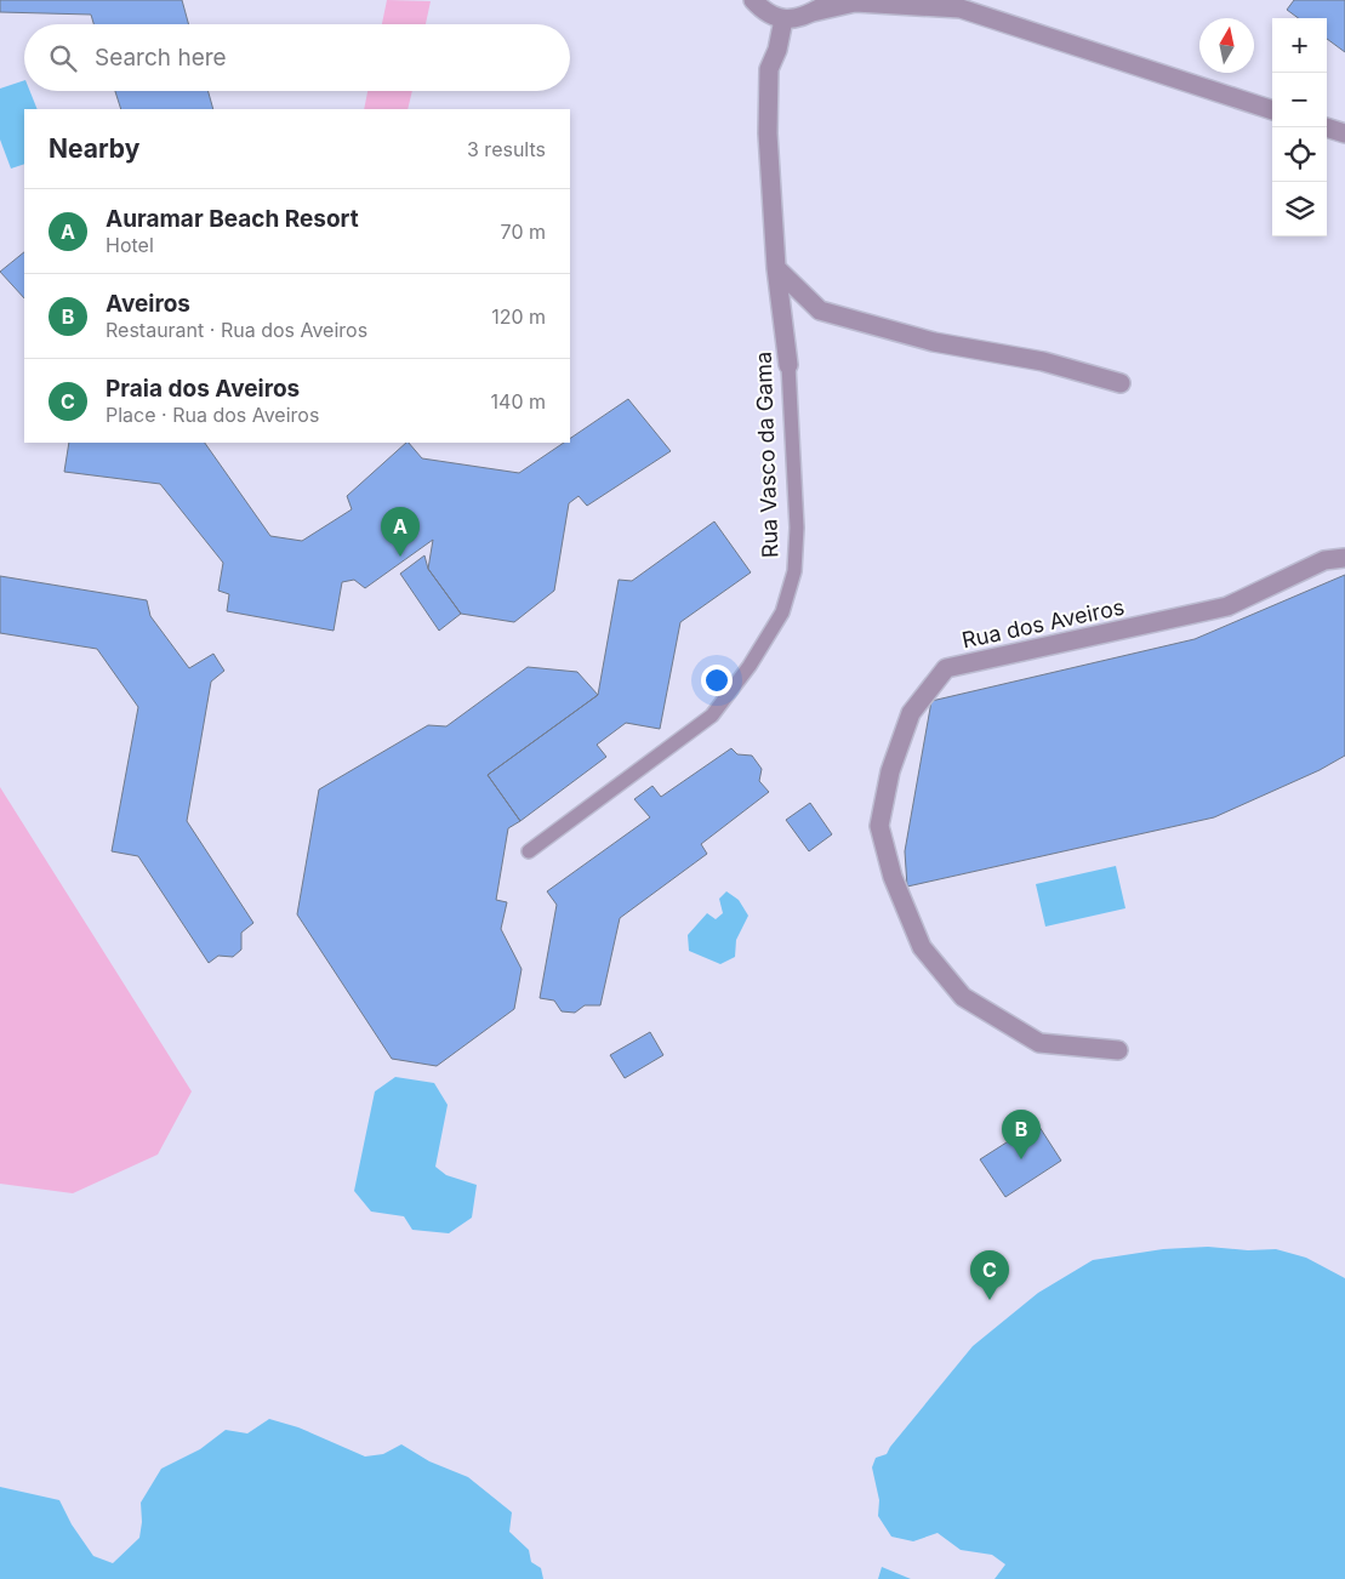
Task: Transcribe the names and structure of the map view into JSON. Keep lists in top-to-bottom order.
{
  "streets": {
    "street": ["Rua Vasco da Gama", "Rua dos Aveiros"]
  },
  "north": "top",
  "page": {
    "map_buttons": ["+", "−"],
    "search": "Search here",
    "heading": ["Nearby", "3 results"],
    "list": [
      {
        "mark": "A",
        "name": "Auramar Beach Resort",
        "note": "Hotel",
        "value": "70 m"
      },
      {
        "mark": "B",
        "name": "Aveiros",
        "note": "Restaurant · Rua dos Aveiros",
        "value": "120 m"
      },
      {
        "mark": "C",
        "name": "Praia dos Aveiros",
        "note": "Place · Rua dos Aveiros",
        "value": "140 m"
      }
    ],
    "pins": ["A", "B", "C"]
  }
}
